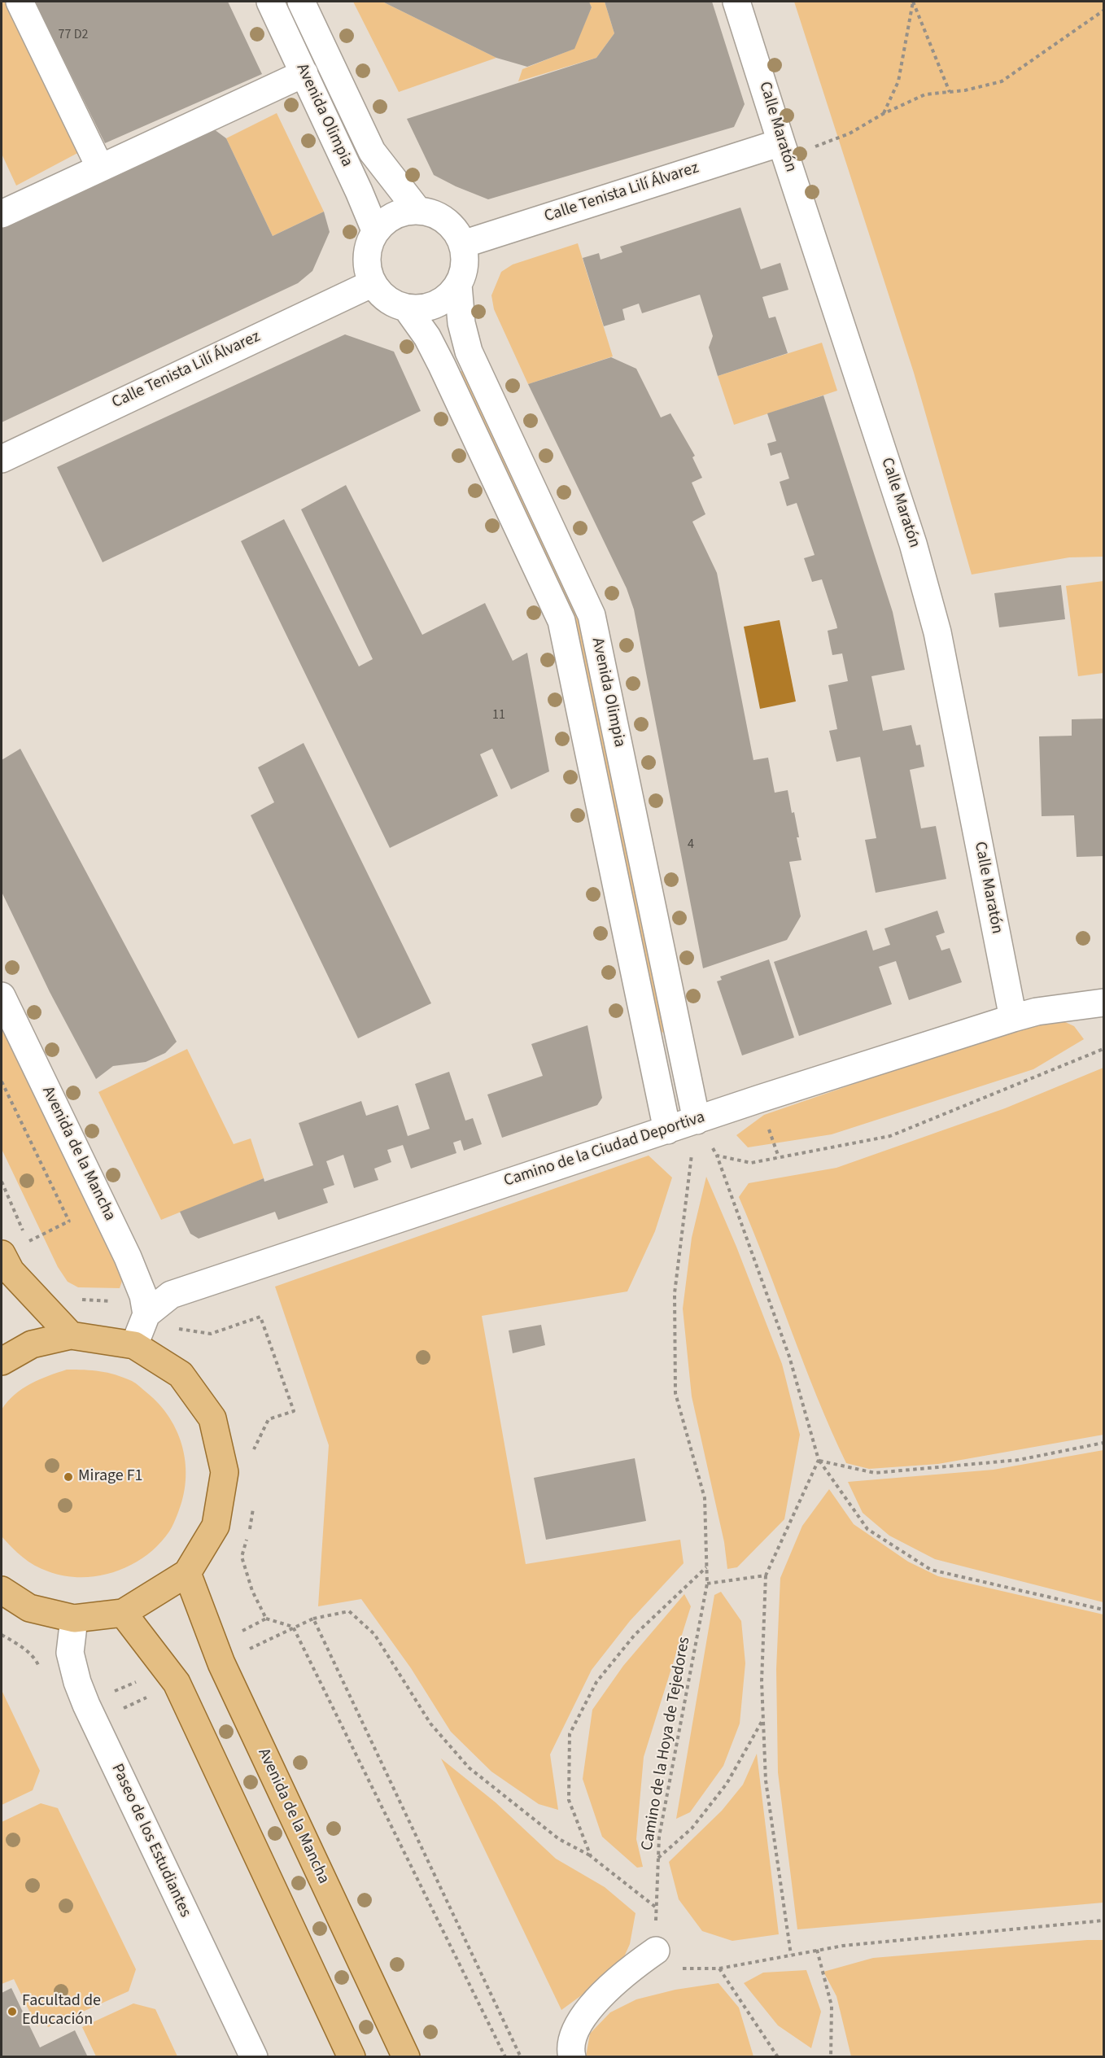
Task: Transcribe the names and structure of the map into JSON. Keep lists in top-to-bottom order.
{
  "streets": {
    "main road": ["Avenida de la Mancha"],
    "street": [
      "Avenida Olimpia",
      "Calle Maratón",
      "Calle Tenista Lilí Álvarez",
      "Camino de la Ciudad Deportiva",
      "Paseo de los Estudiantes"
    ],
    "path": ["Camino de la Hoya de Tejedores"]
  },
  "crossings": [
    ["Avenida Olimpia", "Calle Tenista Lilí Álvarez"],
    ["Avenida Olimpia", "Camino de la Ciudad Deportiva"],
    ["Avenida Olimpia", "Camino de la Hoya de Tejedores"],
    ["Calle Maratón", "Calle Tenista Lilí Álvarez"],
    ["Calle Maratón", "Camino de la Ciudad Deportiva"],
    ["Camino de la Ciudad Deportiva", "Avenida de la Mancha"],
    ["Camino de la Ciudad Deportiva", "Camino de la Hoya de Tejedores"]
  ],
  "places": ["Mirage F1", "Facultad de Educación"],
  "house_numbers": ["77 D2", "11", "4"]
}
